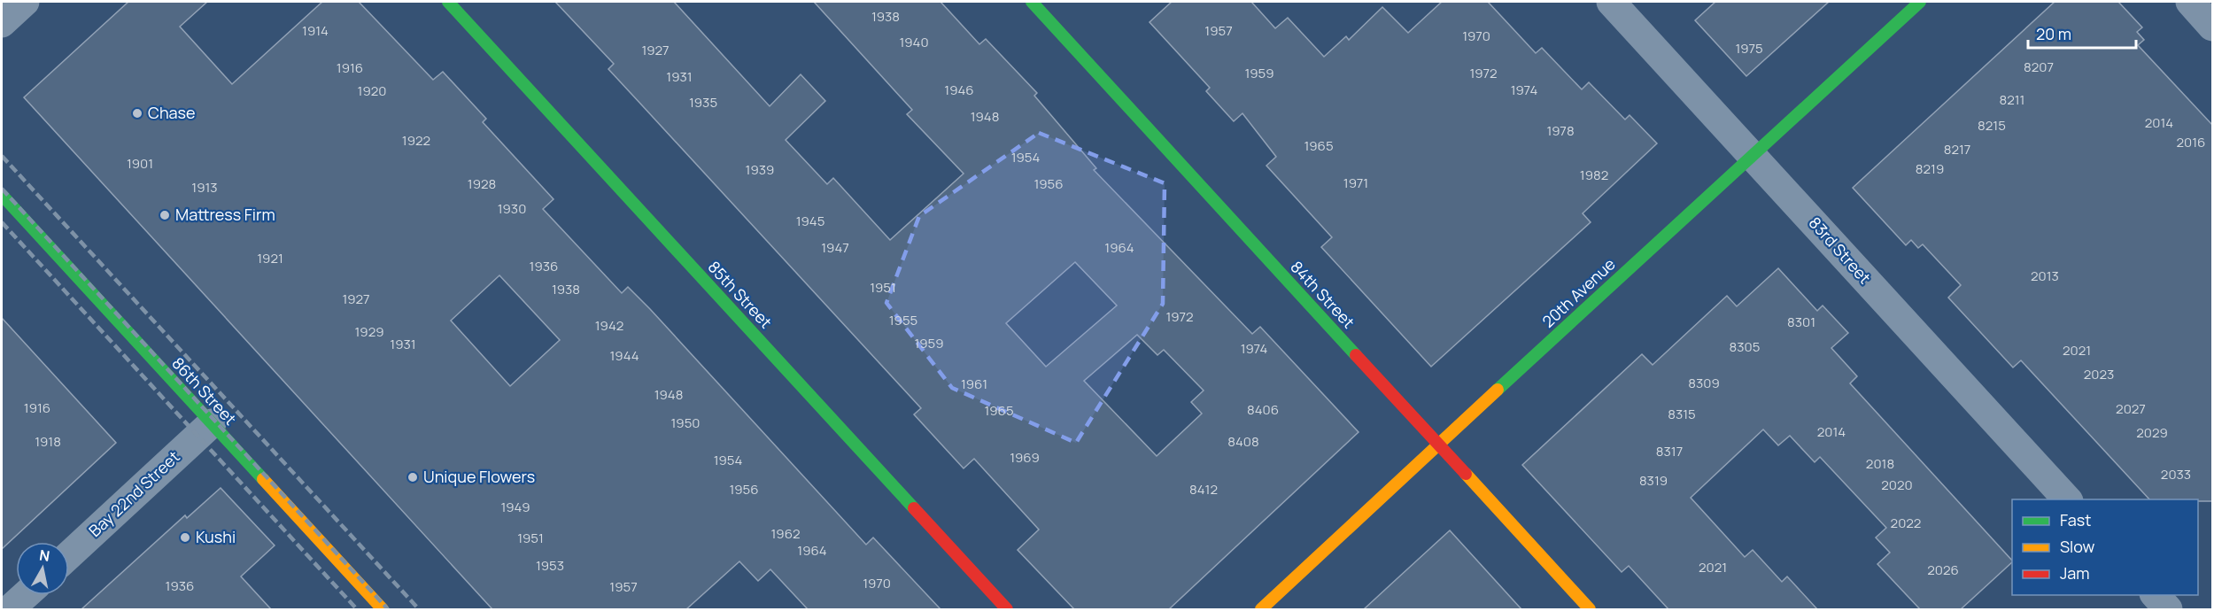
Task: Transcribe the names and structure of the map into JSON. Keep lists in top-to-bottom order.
{
  "streets": {
    "street": [
      "83rd Street",
      "20th Avenue",
      "85th Street",
      "84th Street",
      "86th Street",
      "Bay 22nd Street"
    ]
  },
  "crossings": [
    ["83rd Street", "20th Avenue"],
    ["20th Avenue", "84th Street"],
    ["86th Street", "Bay 22nd Street"]
  ],
  "places": [
    "Chase",
    "Mattress Firm",
    "Unique Flowers",
    "Kushi"
  ],
  "house_numbers": [
    "1938",
    "1914",
    "1957",
    "1970",
    "1940",
    "1975",
    "1927",
    "8207",
    "1916",
    "1959",
    "1972",
    "1931",
    "1946",
    "1974",
    "1920",
    "8211",
    "1935",
    "1948",
    "2014",
    "8215",
    "1978",
    "1922",
    "2016",
    "1965",
    "8217",
    "1954",
    "1901",
    "8219",
    "1939",
    "1982",
    "1971",
    "1928",
    "1956",
    "1913",
    "1930",
    "1945",
    "1947",
    "1964",
    "1921",
    "1936",
    "2013",
    "1951",
    "1938",
    "1927",
    "1972",
    "1955",
    "8301",
    "1942",
    "1929",
    "1959",
    "1931",
    "8305",
    "1974",
    "2021",
    "1944",
    "2023",
    "8309",
    "1961",
    "1948",
    "1916",
    "2027",
    "8406",
    "1965",
    "8315",
    "1950",
    "2014",
    "2029",
    "1918",
    "8408",
    "8317",
    "1969",
    "1954",
    "2018",
    "2033",
    "8319",
    "2020",
    "1956",
    "8412",
    "1949",
    "2022",
    "1962",
    "1951",
    "1964",
    "1953",
    "2021",
    "2026",
    "1970",
    "1936",
    "1957"
  ],
  "legend": ["Fast", "Slow", "Jam"],
  "scale_bar": "20 m",
  "north": "top"
}
